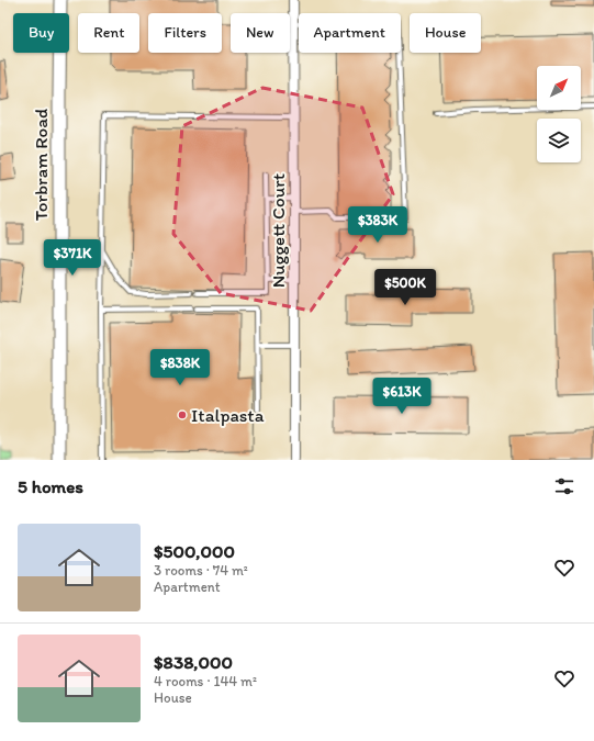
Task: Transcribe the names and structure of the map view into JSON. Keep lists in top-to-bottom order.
{
  "streets": {
    "main road": ["Torbram Road"],
    "street": ["Nuggett Court"]
  },
  "places": ["Italpasta"],
  "north": "top right",
  "page": {
    "chip": [
      "Buy",
      "Rent",
      "Filters",
      "New",
      "Apartment",
      "House"
    ],
    "price": [
      "$383K",
      "$371K",
      "$500K",
      "$838K",
      "$613K"
    ],
    "heading": "5 homes",
    "list": [
      {
        "name": "$500,000",
        "note": "3 rooms · 74 m² · Apartment"
      },
      {
        "name": "$838,000",
        "note": "4 rooms · 144 m² · House"
      }
    ]
  }
}
